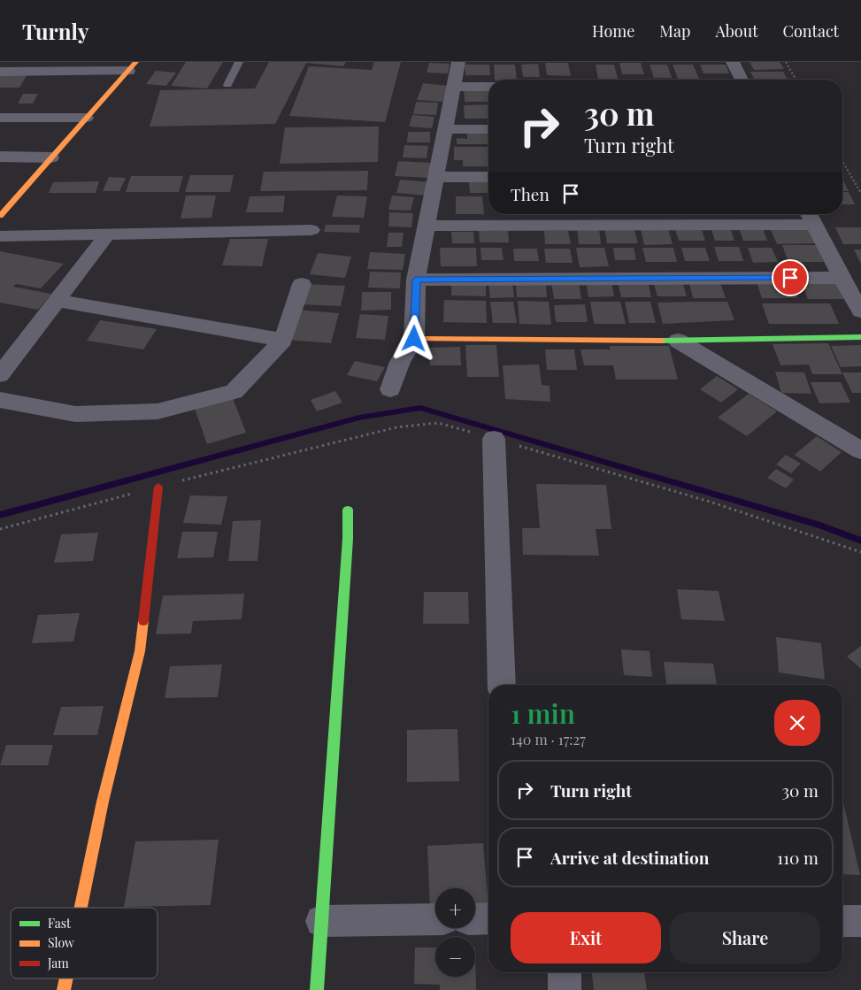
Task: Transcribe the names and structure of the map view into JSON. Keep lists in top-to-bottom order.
{
  "legend": ["Fast", "Slow", "Jam"],
  "page": {
    "header": "Turnly",
    "nav": [
      "Home",
      "Map",
      "About",
      "Contact"
    ],
    "turn": ["30 m", "Turn right"],
    "then": "Then",
    "heading": ["1 min", "140 m · 17:27"],
    "list": [
      {
        "name": "Turn right",
        "value": "30 m"
      },
      {
        "name": "Arrive at destination",
        "value": "110 m"
      }
    ],
    "map_buttons": ["+", "−"],
    "buttons": ["Exit", "Share"]
  }
}
